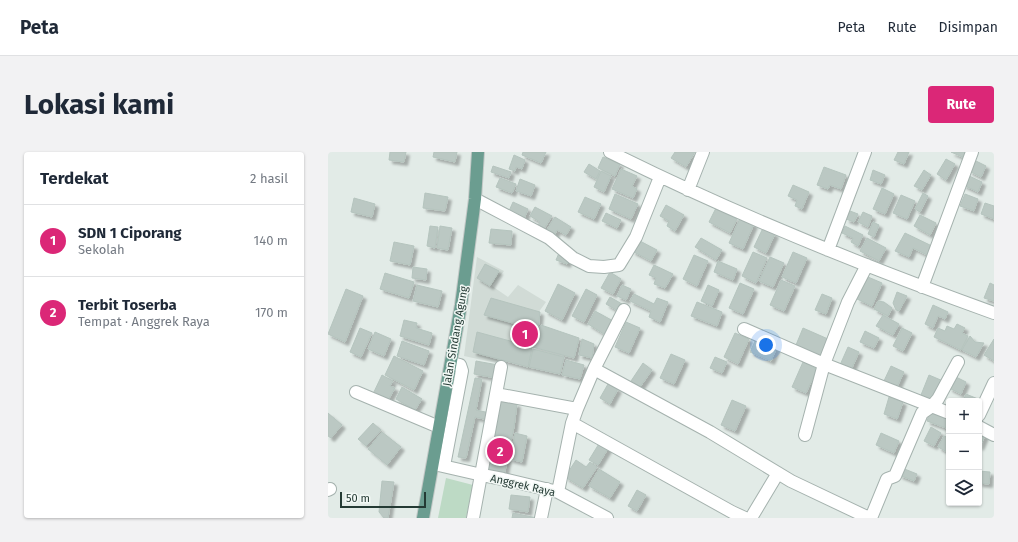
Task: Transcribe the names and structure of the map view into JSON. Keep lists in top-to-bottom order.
{
  "streets": {
    "main road": ["Jalan Sindang Agung"],
    "street": ["Anggrek Raya"]
  },
  "crossings": [
    ["Jalan Sindang Agung", "Anggrek Raya"]
  ],
  "scale_bar": "50 m",
  "page": {
    "header": "Peta",
    "nav": ["Peta", "Rute", "Disimpan"],
    "buttons": "Rute",
    "title": "Lokasi kami",
    "heading": ["Terdekat", "2 hasil"],
    "list": [
      {
        "mark": "1",
        "name": "SDN 1 Ciporang",
        "note": "Sekolah",
        "value": "140 m"
      },
      {
        "mark": "2",
        "name": "Terbit Toserba",
        "note": "Tempat · Anggrek Raya",
        "value": "170 m"
      }
    ],
    "pins": ["1", "2"],
    "map_buttons": ["+", "−"],
    "scale": "50 m"
  }
}
